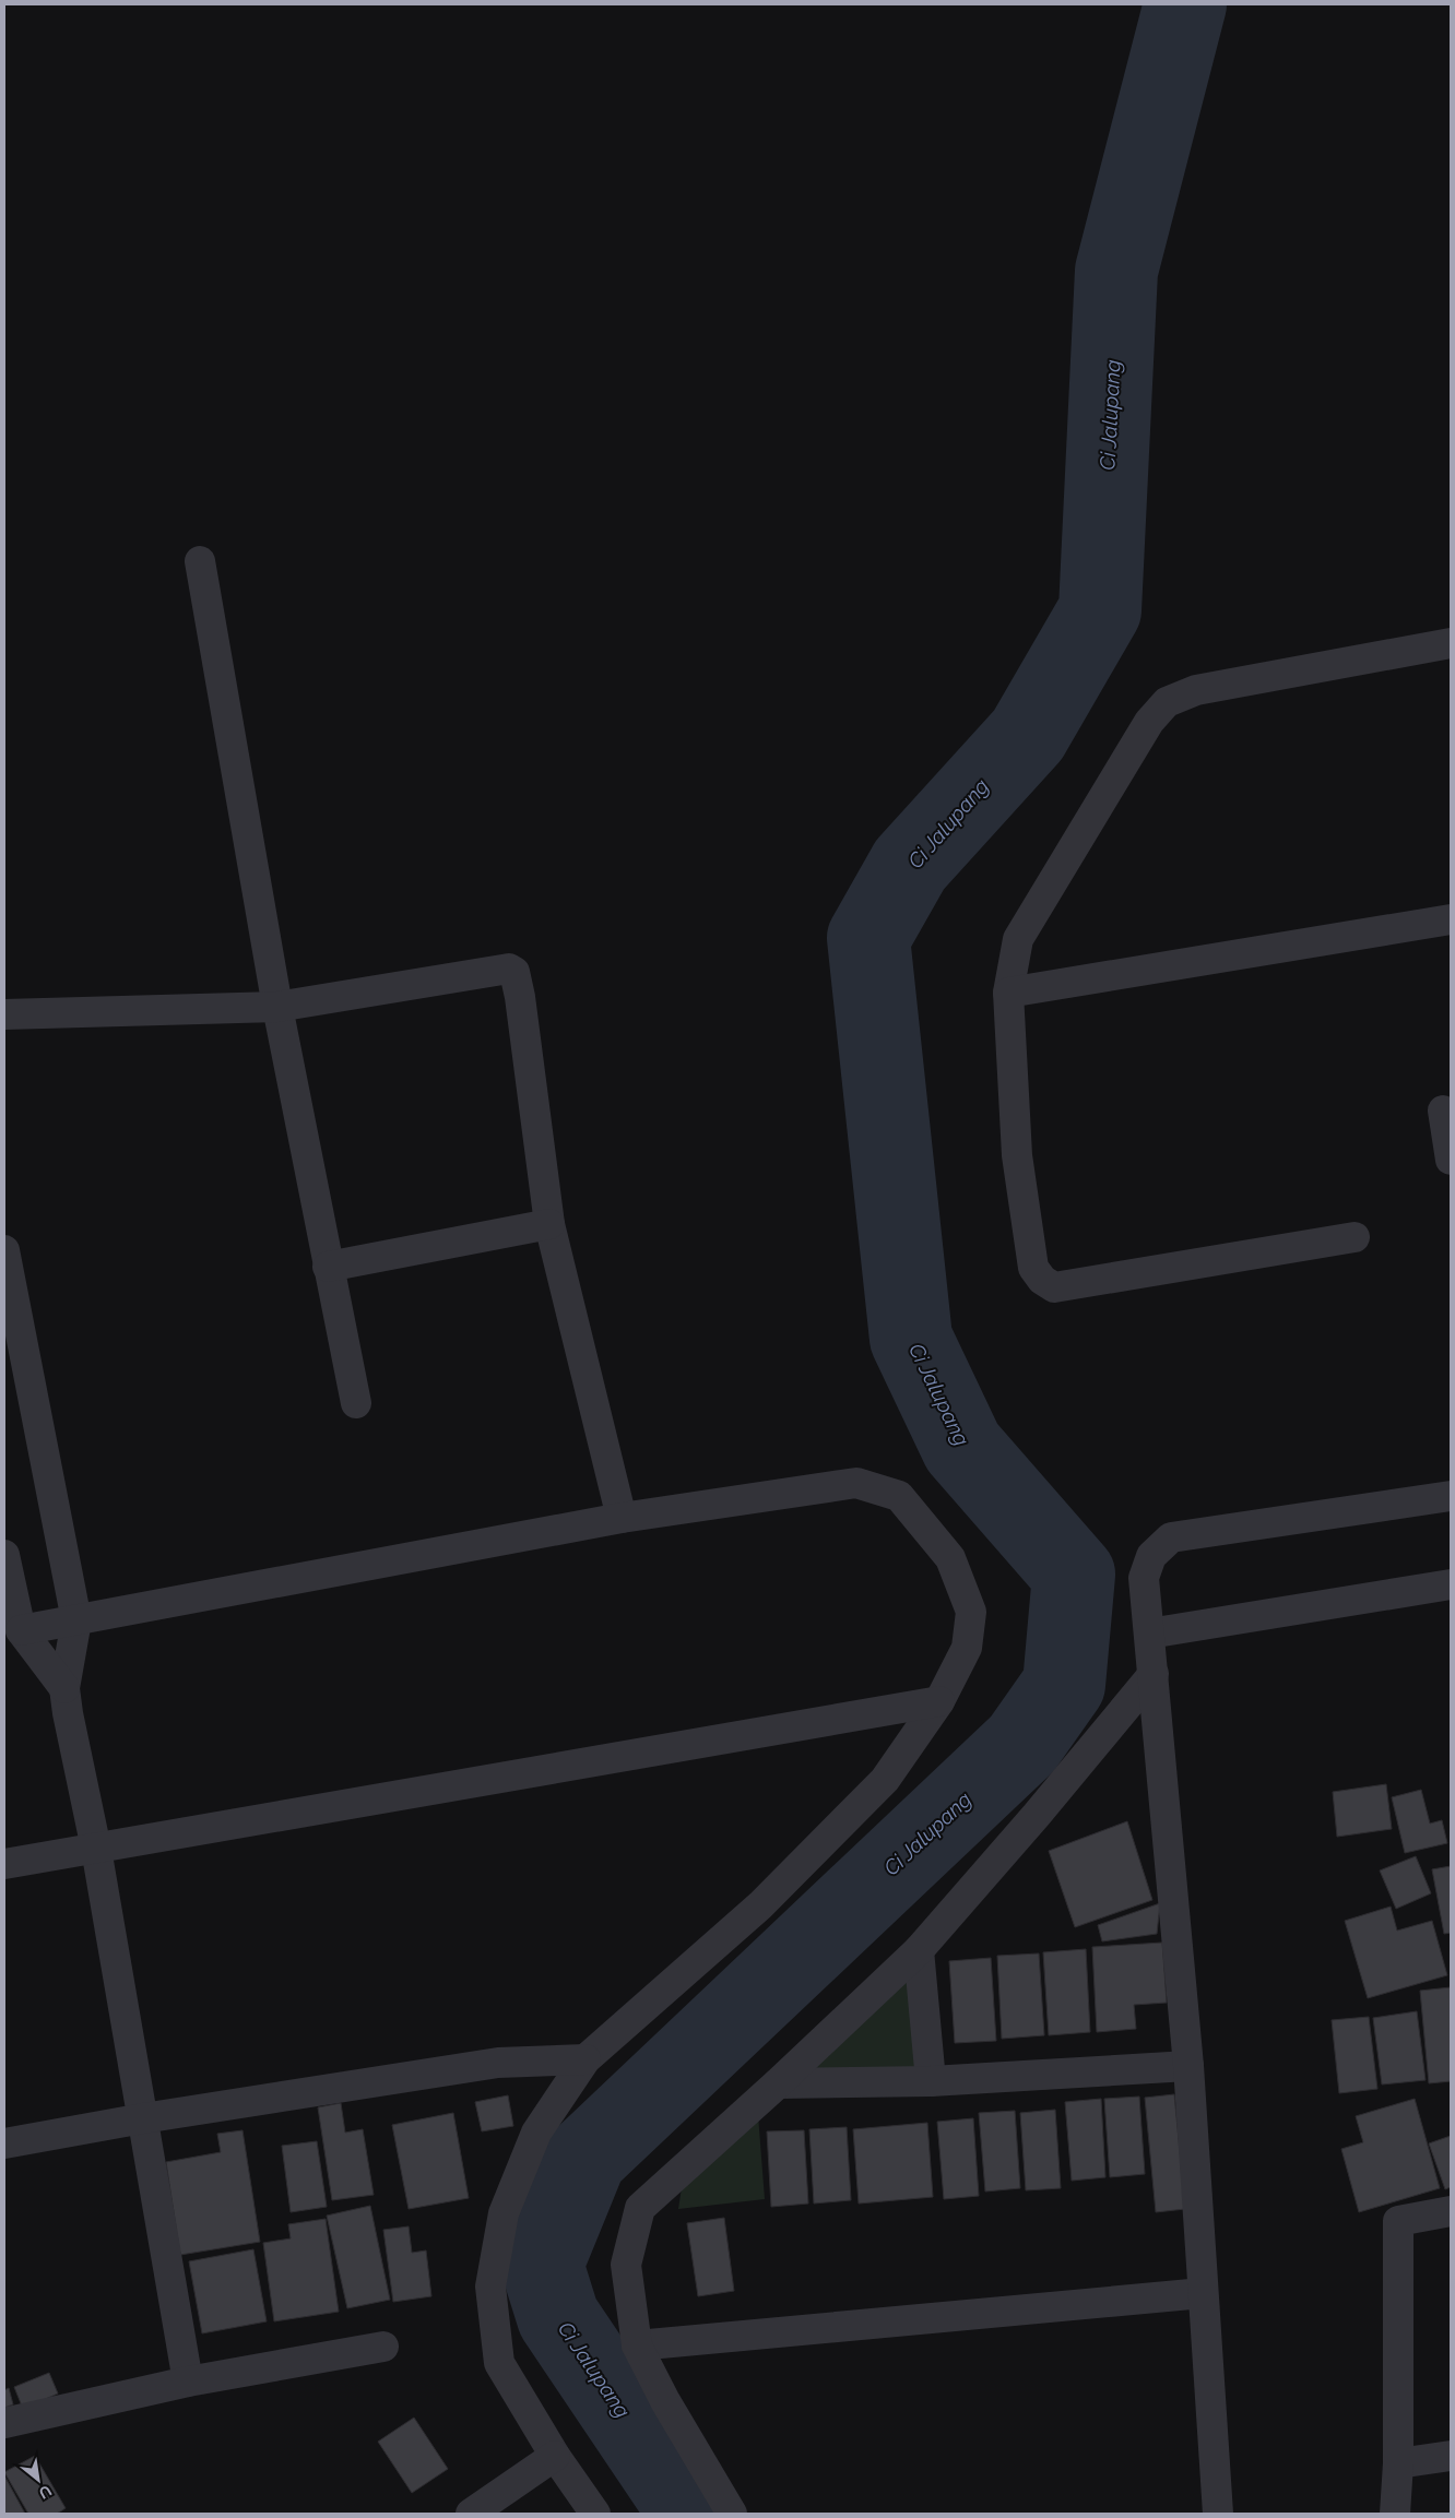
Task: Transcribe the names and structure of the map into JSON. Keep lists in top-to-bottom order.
{
  "water": ["Ci Jalupang"],
  "north": "bottom right"
}
